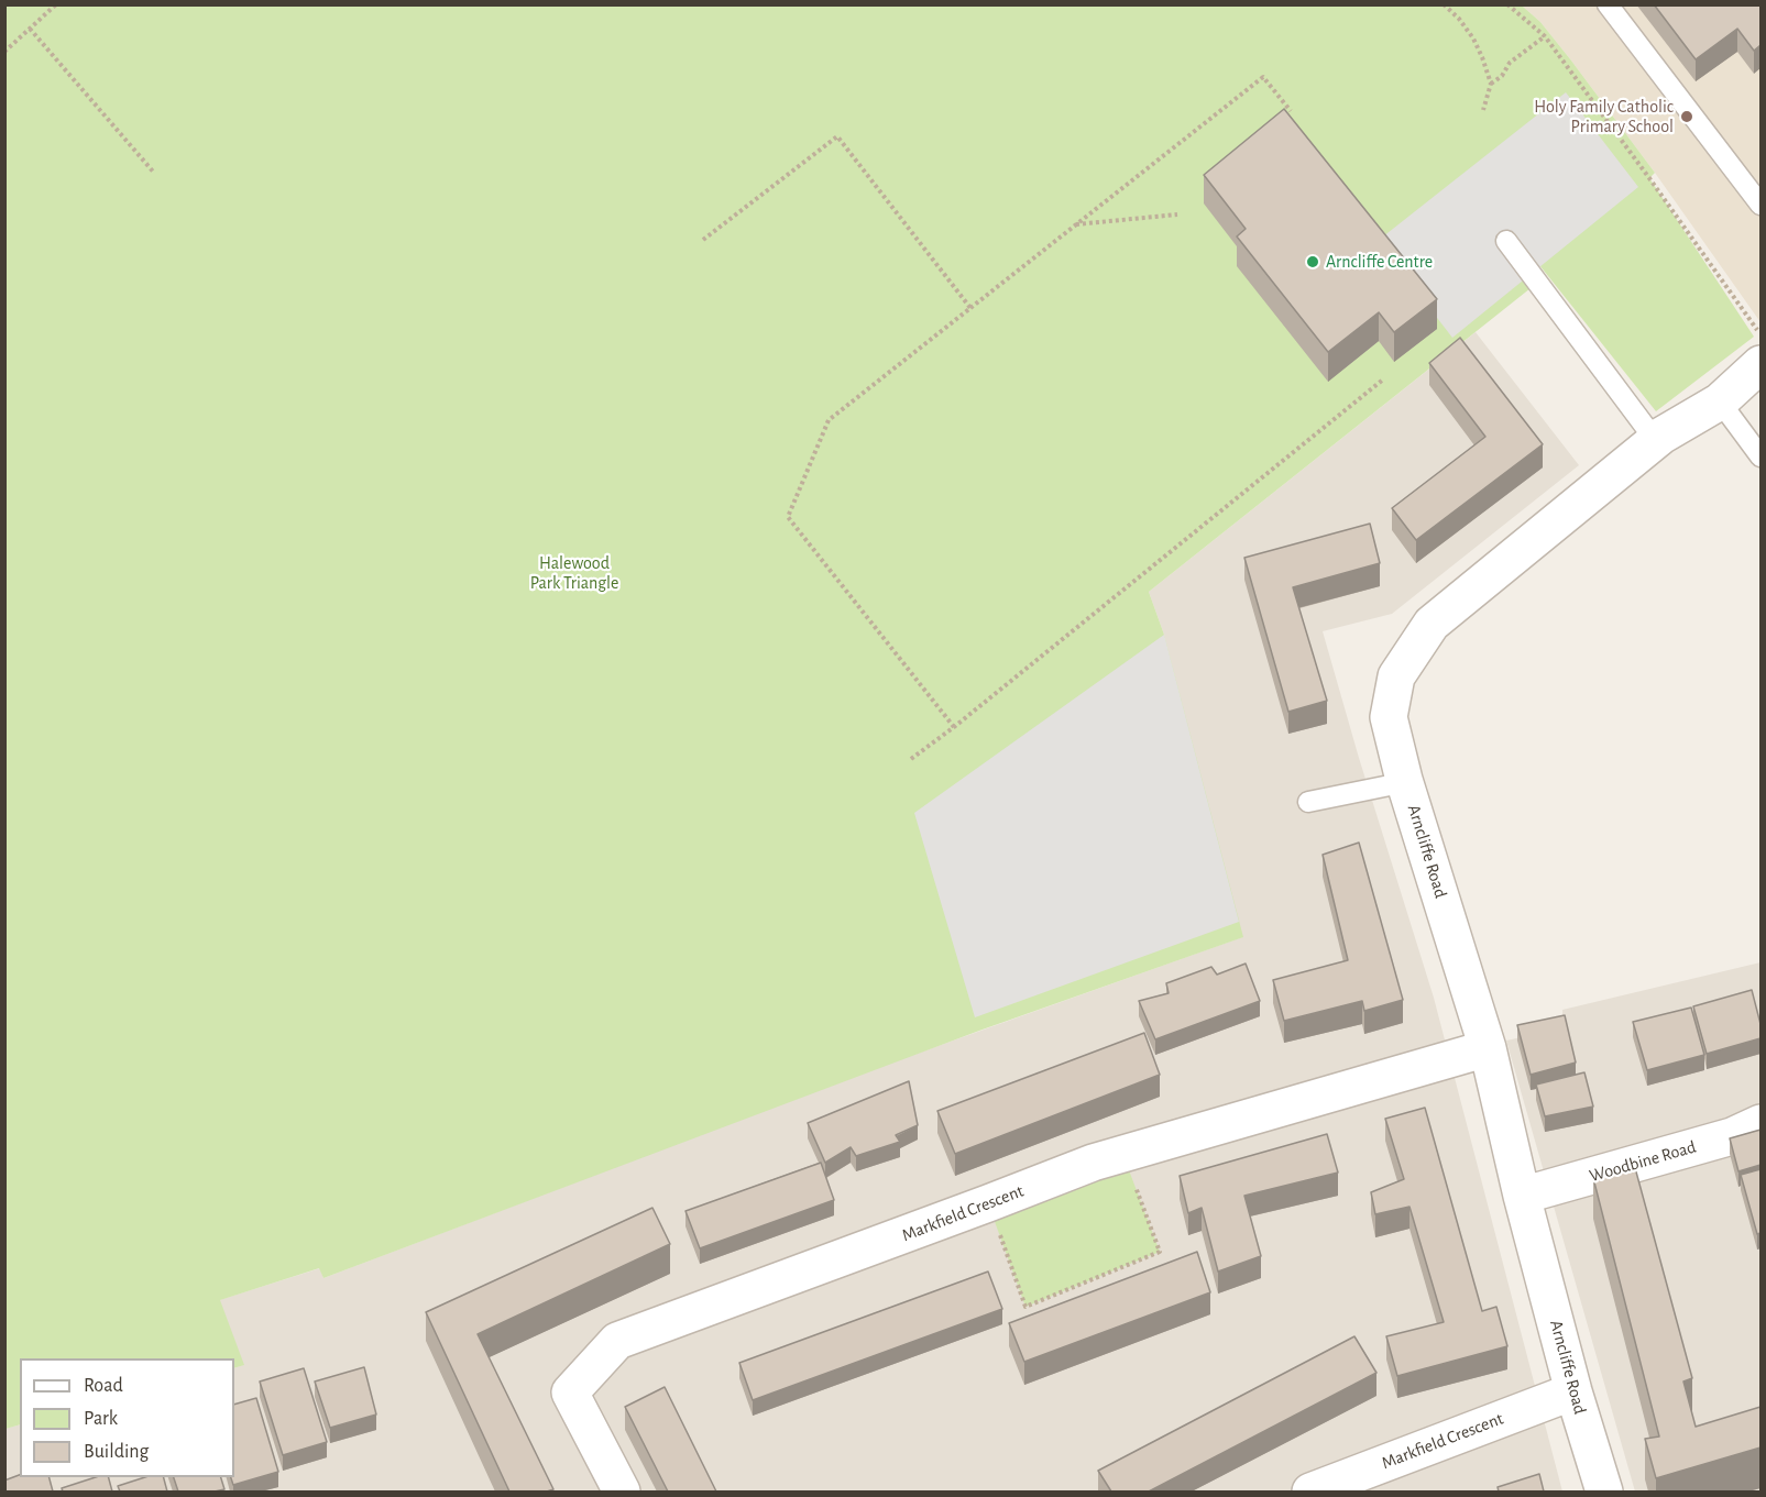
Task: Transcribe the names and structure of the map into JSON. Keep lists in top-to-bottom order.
{
  "streets": {
    "street": ["Arncliffe Road", "Woodbine Road", "Markfield Crescent"]
  },
  "crossings": [
    ["Arncliffe Road", "Woodbine Road"],
    ["Arncliffe Road", "Markfield Crescent"]
  ],
  "parks": ["Halewood Park Triangle"],
  "places": ["Holy Family Catholic Primary School", "Arncliffe Centre"],
  "legend": ["Road", "Park", "Building"]
}
